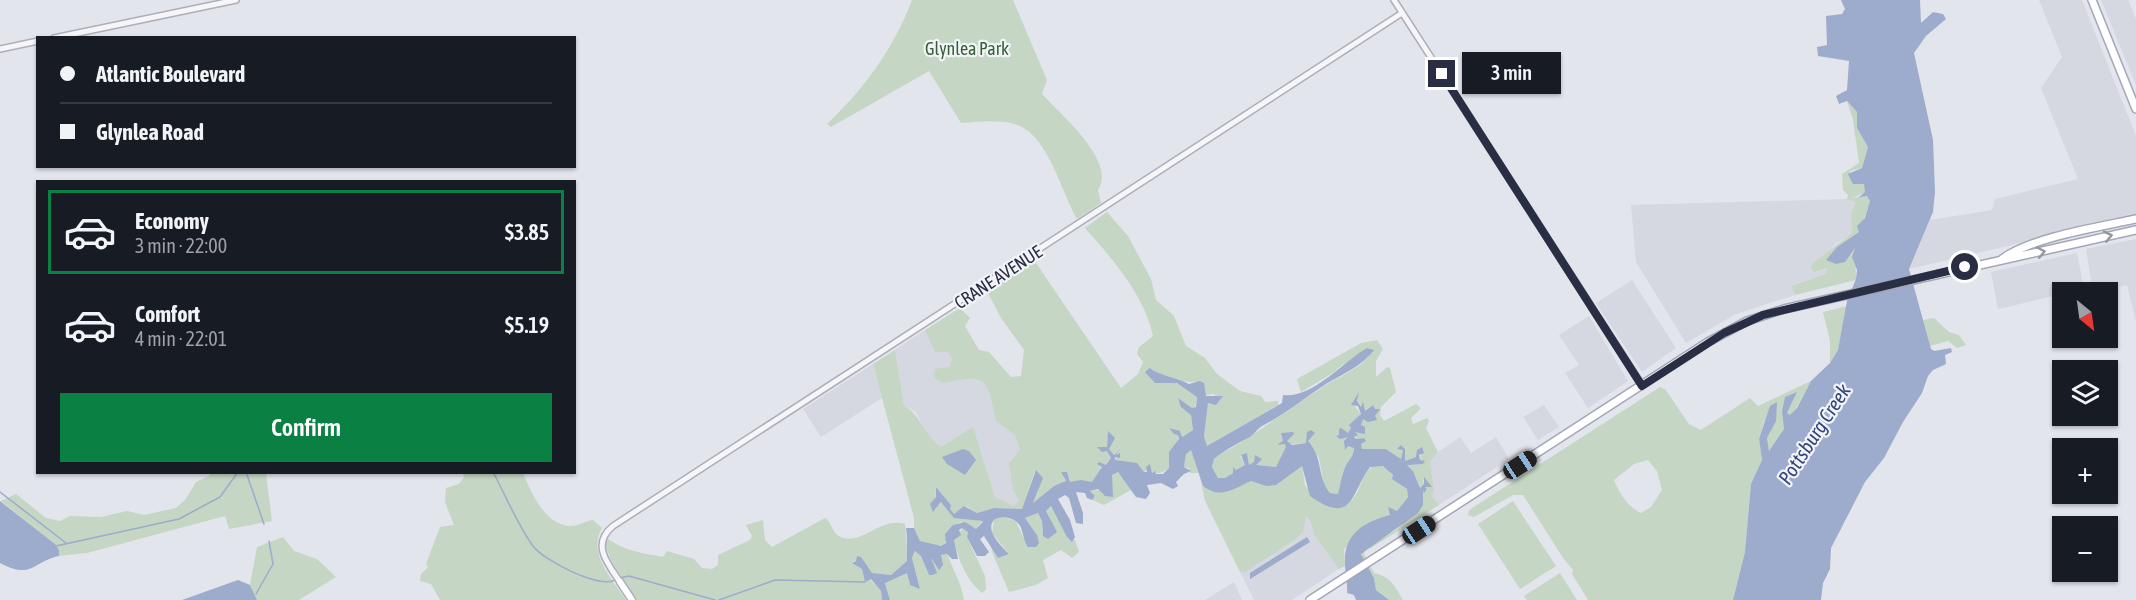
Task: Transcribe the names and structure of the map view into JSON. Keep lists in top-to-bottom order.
{
  "streets": {
    "street": ["CRANE AVENUE"]
  },
  "water": ["Pottsburg Creek"],
  "parks": ["Glynlea Park"],
  "north": "bottom right",
  "page": {
    "banner": ["Atlantic Boulevard", "Glynlea Road"],
    "bubble": "3 min",
    "list": [
      {
        "name": "Economy",
        "note": "3 min · 22:00",
        "value": "$3.85"
      },
      {
        "name": "Comfort",
        "note": "4 min · 22:01",
        "value": "$5.19"
      }
    ],
    "map_buttons": ["+", "−"],
    "buttons": "Confirm"
  }
}
